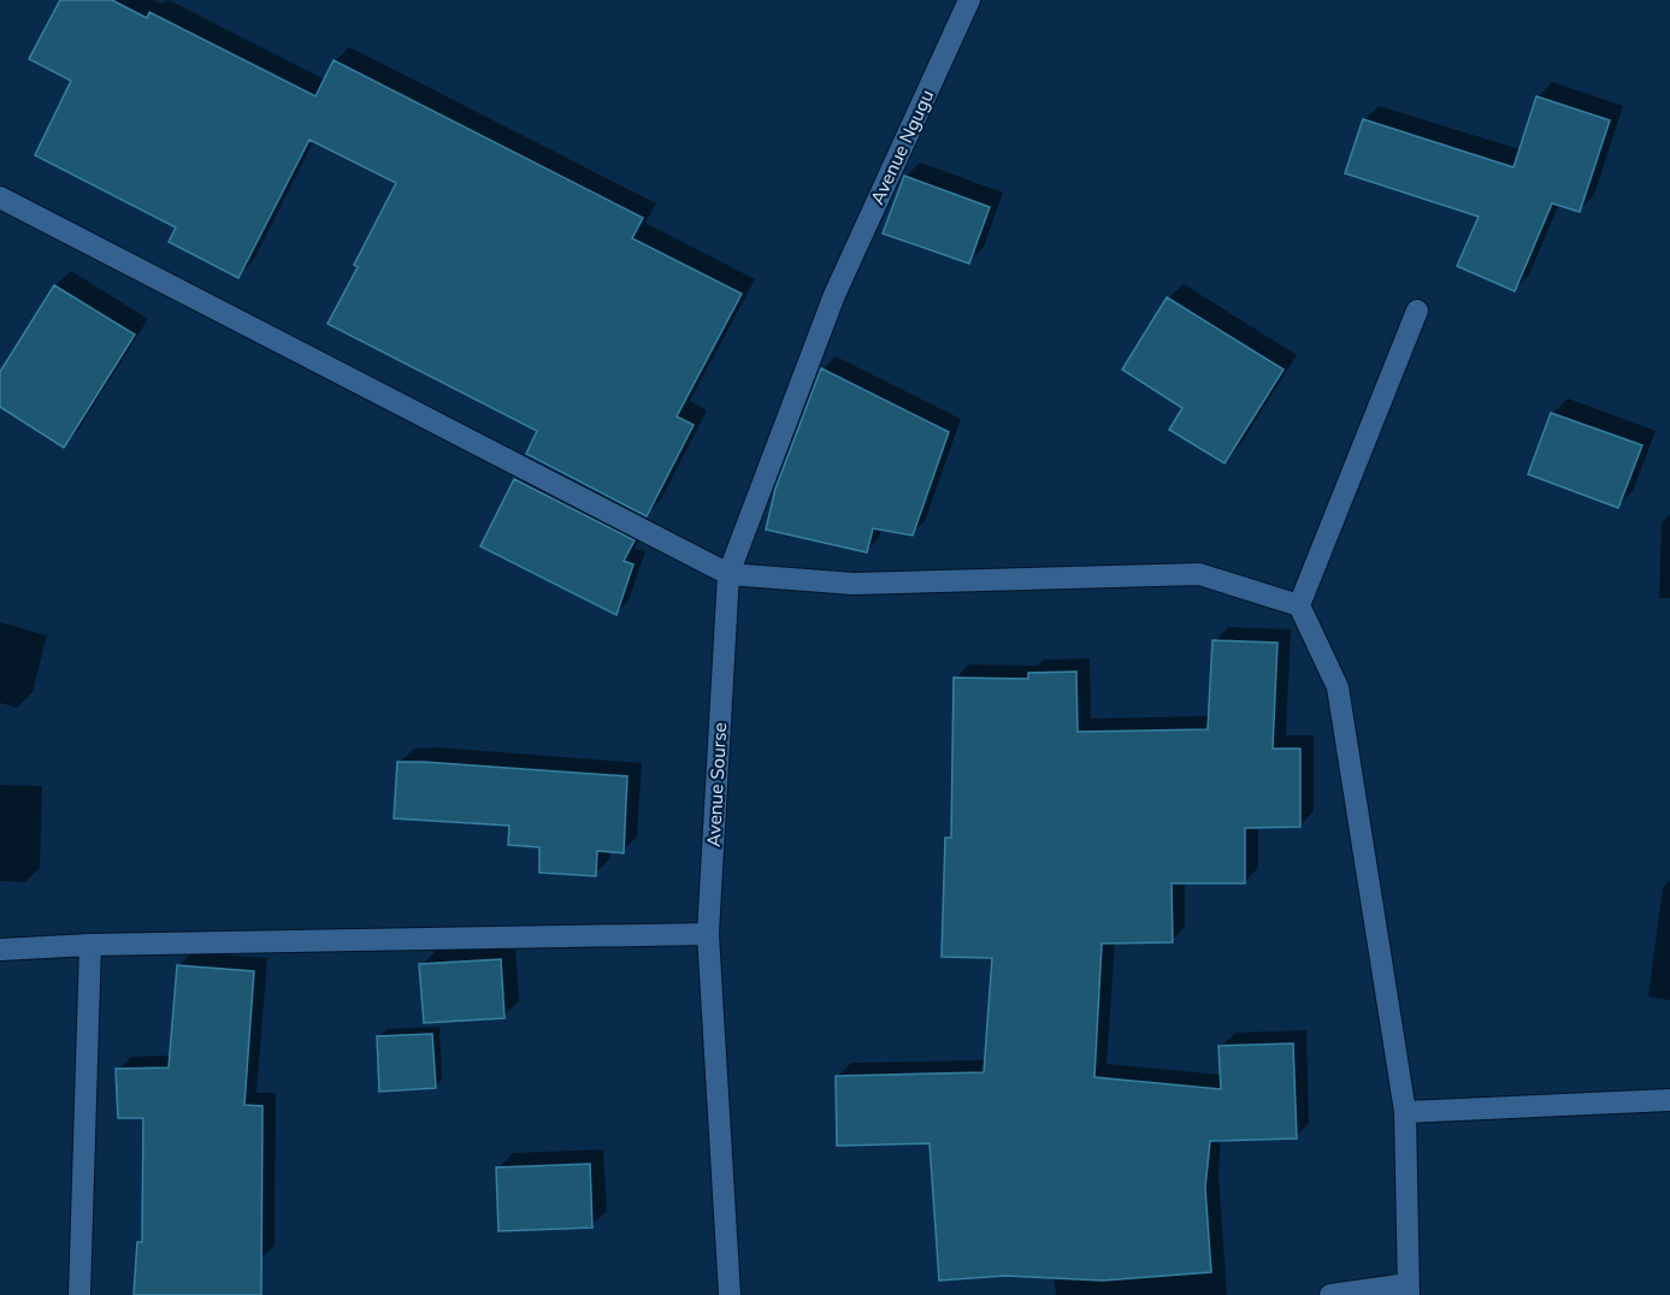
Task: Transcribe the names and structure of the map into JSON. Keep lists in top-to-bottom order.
{
  "streets": {
    "street": ["Avenue Ngugu", "Avenue Sourse"]
  },
  "crossings": [
    ["Avenue Ngugu", "Avenue Sourse"]
  ]
}
